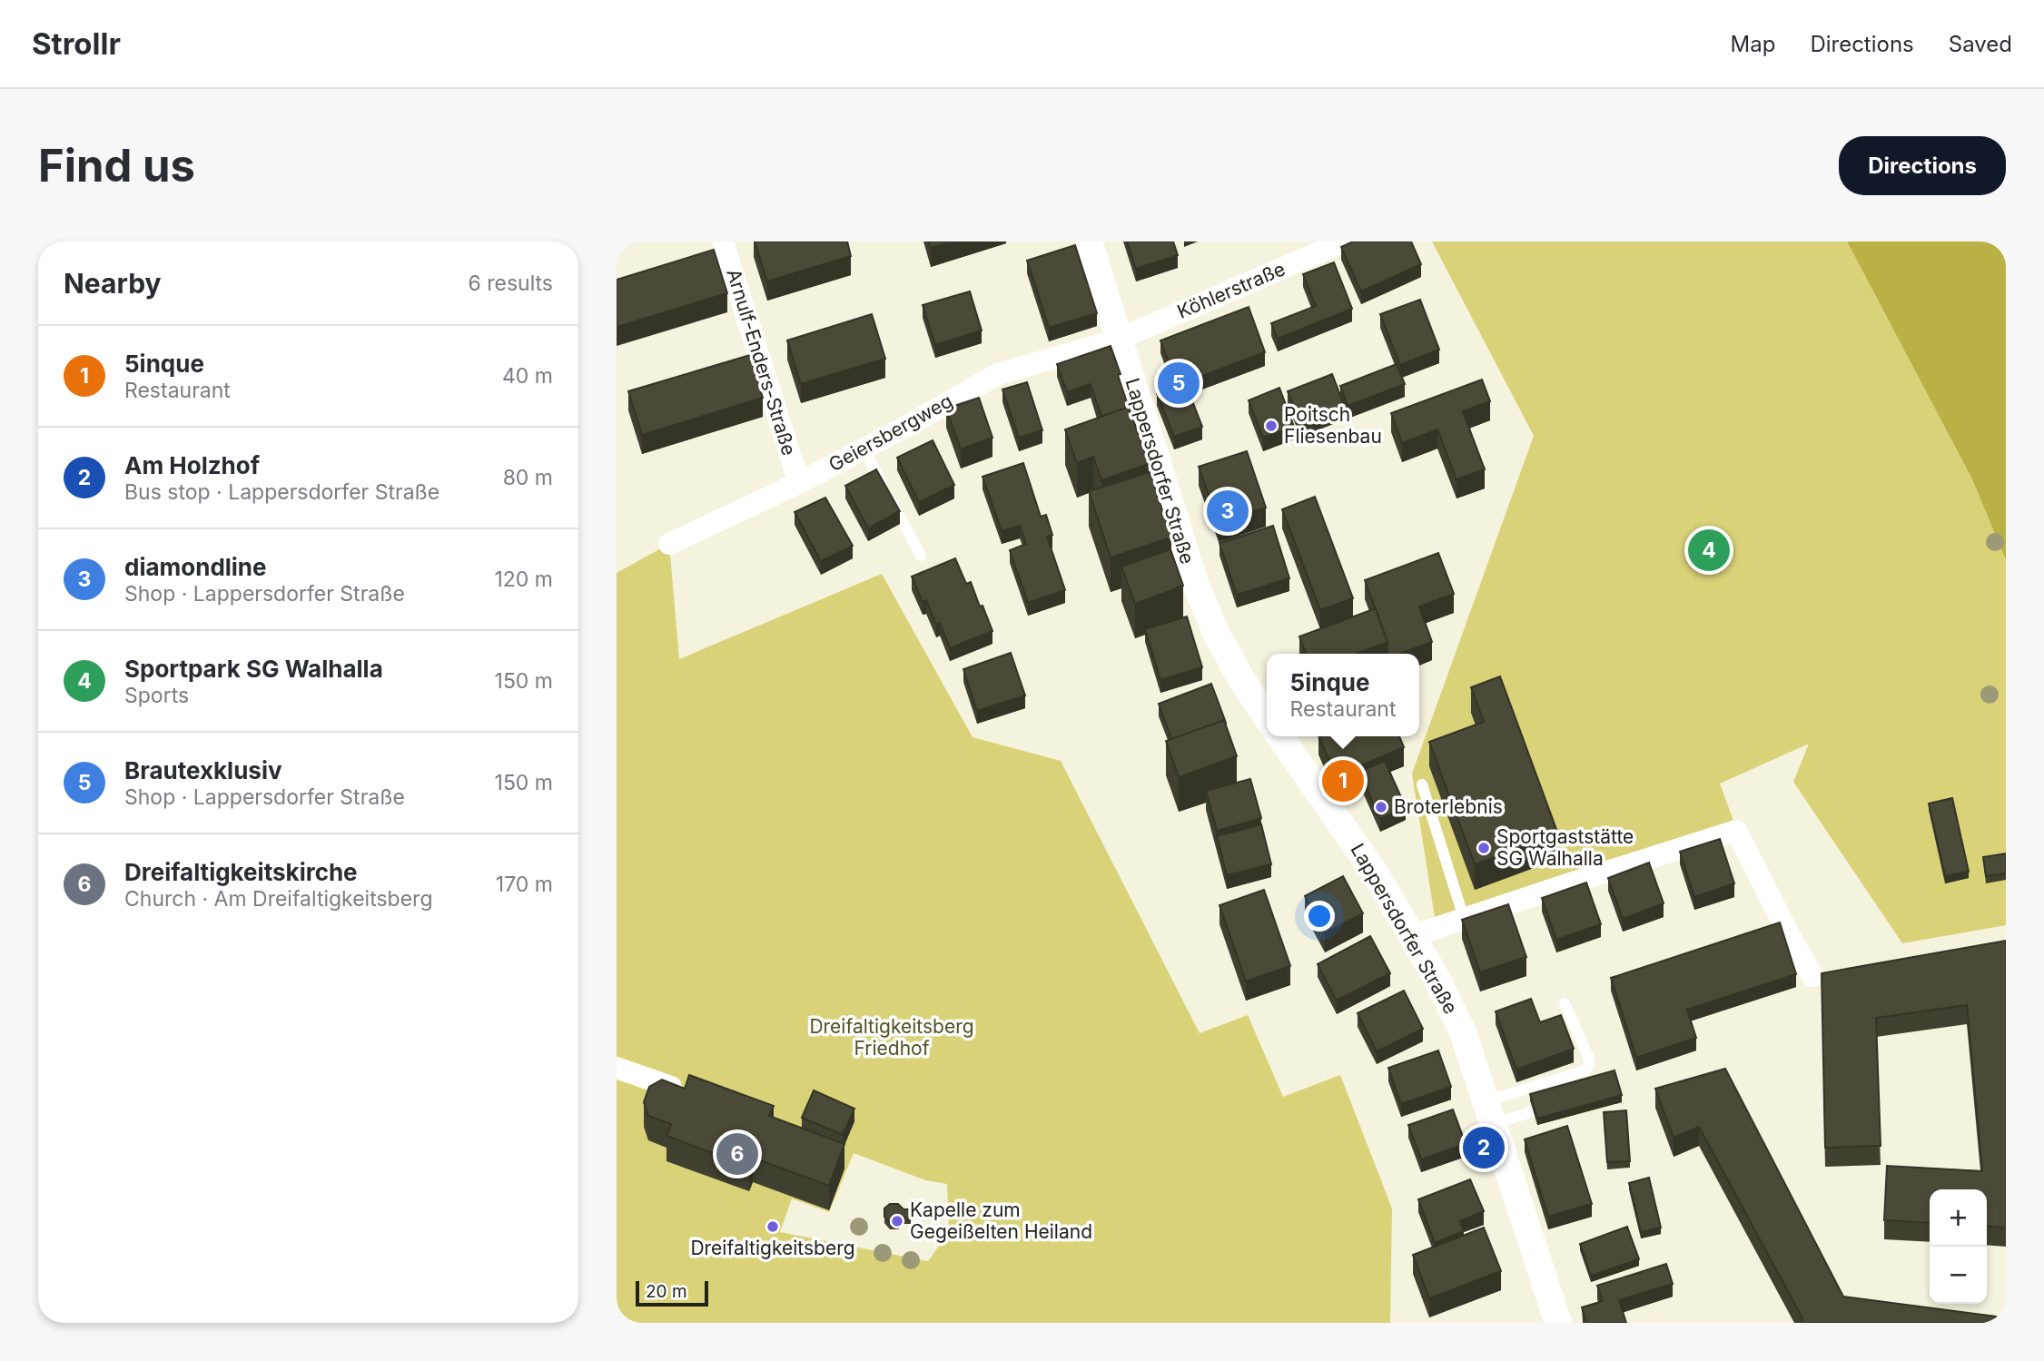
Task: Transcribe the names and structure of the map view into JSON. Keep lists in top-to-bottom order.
{
  "streets": {
    "street": [
      "Köhlerstraße",
      "Arnulf-Enders-Straße",
      "Geiersbergweg",
      "Lappersdorfer Straße"
    ]
  },
  "crossings": [
    ["Köhlerstraße", "Geiersbergweg"],
    ["Köhlerstraße", "Lappersdorfer Straße"],
    ["Arnulf-Enders-Straße", "Geiersbergweg"],
    ["Geiersbergweg", "Lappersdorfer Straße"]
  ],
  "parks": ["Dreifaltigkeitsberg Friedhof"],
  "places": [
    "Poitsch Fliesenbau",
    "Broterlebnis",
    "Sportgaststätte SG Walhalla",
    "Kapelle zum Gegeißelten Heiland",
    "Dreifaltigkeitsberg"
  ],
  "scale_bar": "20 m",
  "page": {
    "header": "Strollr",
    "nav": ["Map", "Directions", "Saved"],
    "buttons": "Directions",
    "title": "Find us",
    "heading": ["Nearby", "6 results"],
    "list": [
      {
        "mark": "1",
        "name": "5inque",
        "note": "Restaurant",
        "value": "40 m"
      },
      {
        "mark": "2",
        "name": "Am Holzhof",
        "note": "Bus stop · Lappersdorfer Straße",
        "value": "80 m"
      },
      {
        "mark": "3",
        "name": "diamondline",
        "note": "Shop · Lappersdorfer Straße",
        "value": "120 m"
      },
      {
        "mark": "4",
        "name": "Sportpark SG Walhalla",
        "note": "Sports",
        "value": "150 m"
      },
      {
        "mark": "5",
        "name": "Brautexklusiv",
        "note": "Shop · Lappersdorfer Straße",
        "value": "150 m"
      },
      {
        "mark": "6",
        "name": "Dreifaltigkeitskirche",
        "note": "Church · Am Dreifaltigkeitsberg",
        "value": "170 m"
      }
    ],
    "pins": [
      "5",
      "3",
      "4",
      "1",
      "2",
      "6"
    ],
    "popup": ["5inque", "Restaurant"],
    "map_buttons": ["+", "−"],
    "scale": "20 m"
  }
}
